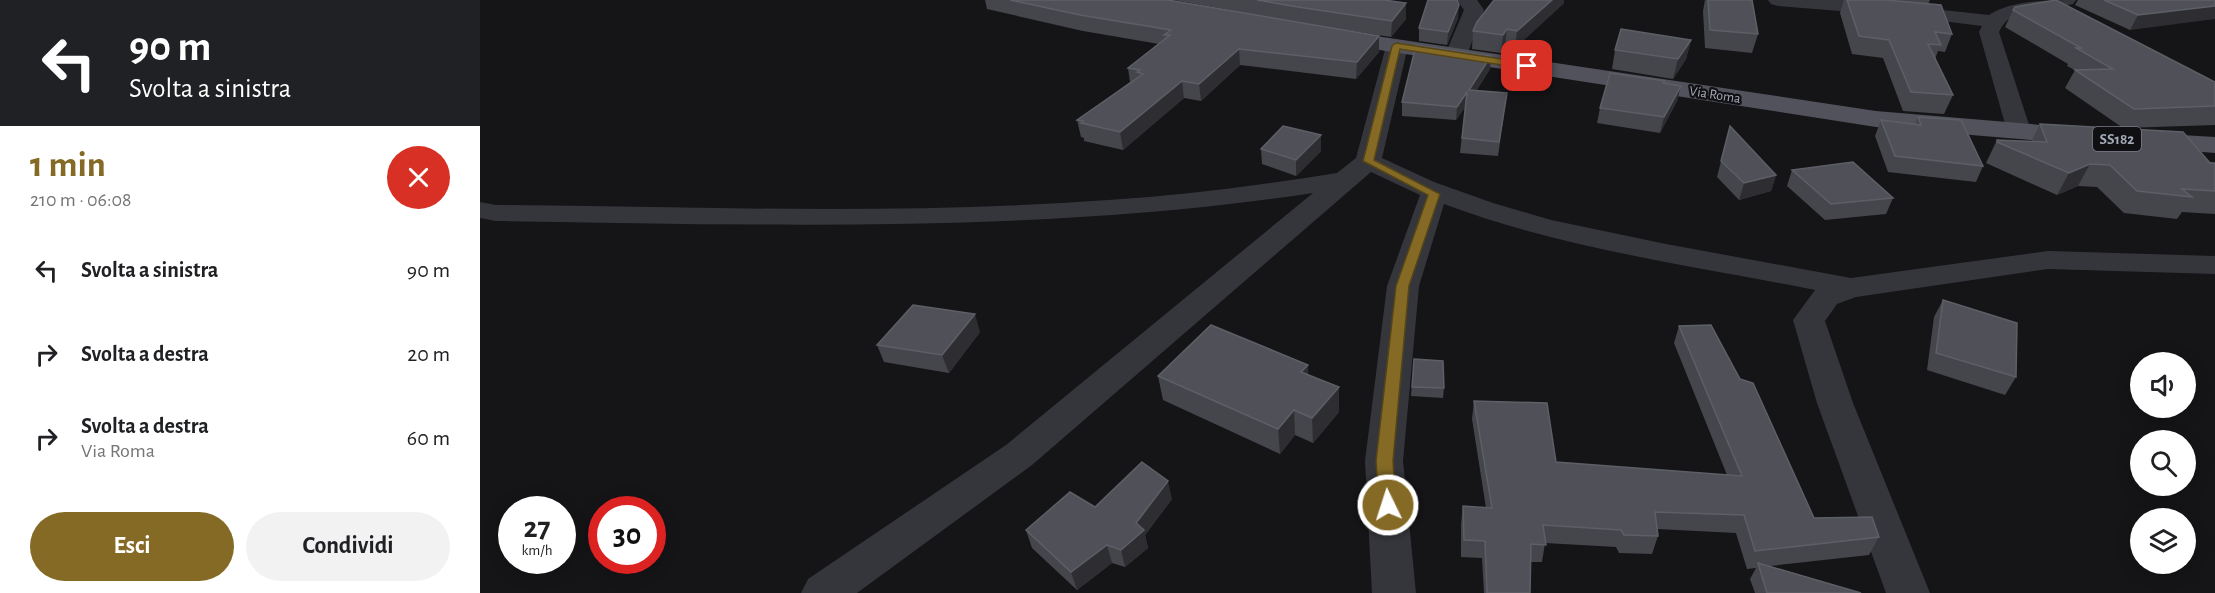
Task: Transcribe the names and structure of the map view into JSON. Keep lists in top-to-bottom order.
{
  "streets": {
    "main road": ["Via Roma", "SS182"]
  },
  "crossings": [
    ["Via Roma", "SS182"]
  ],
  "page": {
    "turn": ["90 m", "Svolta a sinistra"],
    "heading": ["1 min", "210 m · 06:08"],
    "list": [
      {
        "name": "Svolta a sinistra",
        "value": "90 m"
      },
      {
        "name": "Svolta a destra",
        "value": "20 m"
      },
      {
        "name": "Svolta a destra",
        "note": "Via Roma",
        "value": "60 m"
      }
    ],
    "speed": "27 km/h",
    "limit": "30",
    "buttons": ["Esci", "Condividi"]
  }
}
